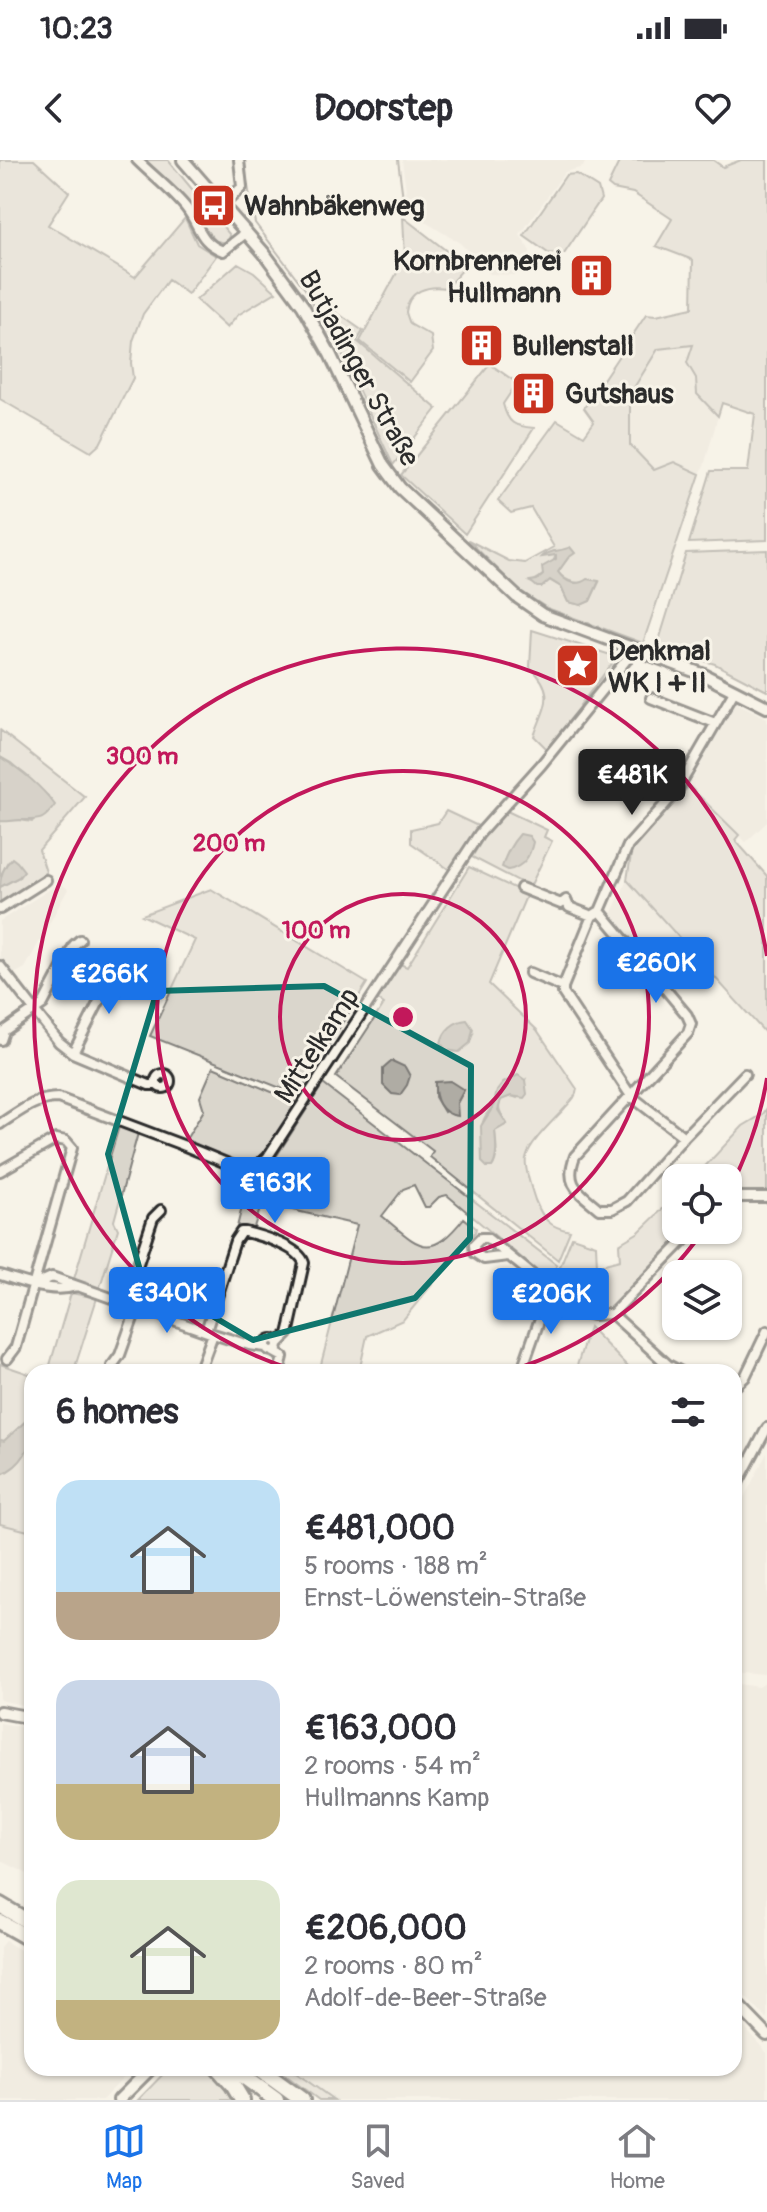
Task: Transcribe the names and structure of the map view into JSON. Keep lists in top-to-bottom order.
{
  "streets": {
    "street": ["Butjadinger Straße", "Mittelkamp"]
  },
  "crossings": [
    ["Butjadinger Straße", "Mittelkamp"]
  ],
  "places": {
    "bus stop": ["Wahnbäkenweg"],
    "building": ["Kornbrennerei Hullmann", "Bullenstall", "Gutshaus"],
    "place": ["Denkmal WK I + II"]
  },
  "page": {
    "status": "10:23",
    "header": "Doorstep",
    "price": [
      "€481K",
      "€260K",
      "€266K",
      "€163K",
      "€340K",
      "€206K"
    ],
    "heading": "6 homes",
    "list": [
      {
        "name": "€481,000",
        "note": "5 rooms · 188 m² · Ernst-Löwenstein-Straße"
      },
      {
        "name": "€163,000",
        "note": "2 rooms · 54 m² · Hullmanns Kamp"
      },
      {
        "name": "€206,000",
        "note": "2 rooms · 80 m² · Adolf-de-Beer-Straße"
      }
    ],
    "tabs": ["Map", "Saved", "Home"]
  },
  "rings": ["300 m", "200 m", "100 m"]
}
